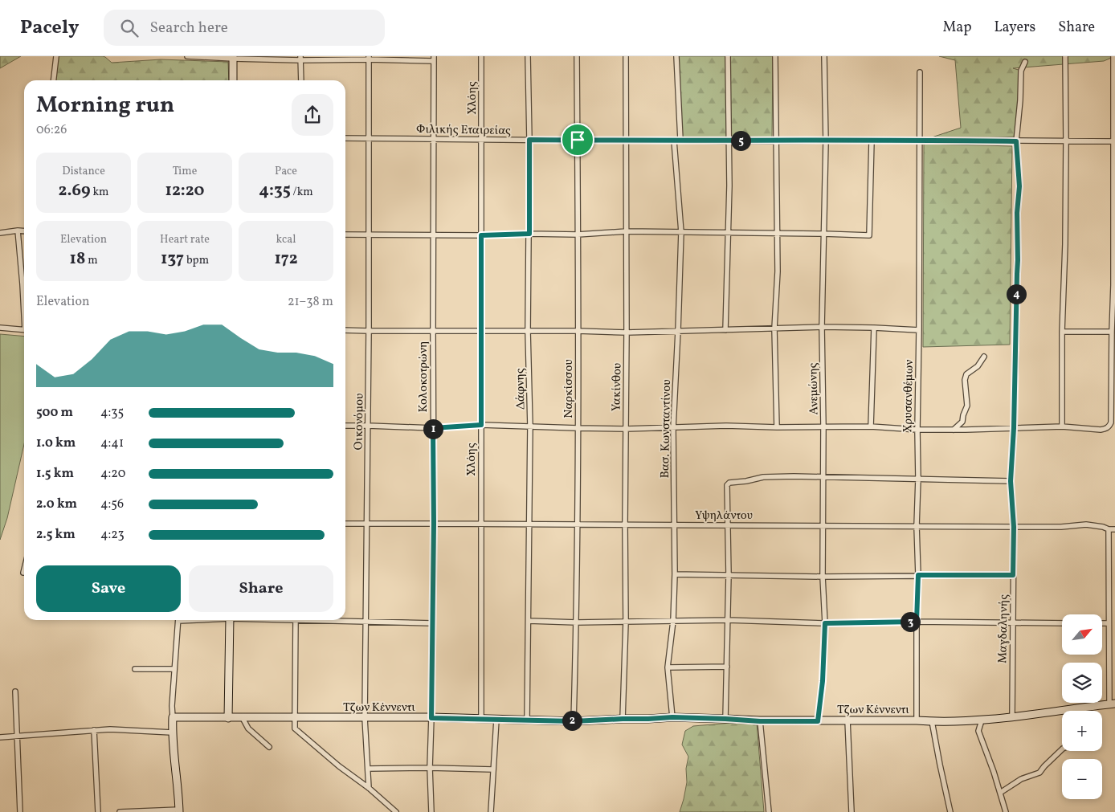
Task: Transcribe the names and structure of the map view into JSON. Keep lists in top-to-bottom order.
{
  "streets": {
    "street": [
      "Χλόης",
      "Φιλικής Εταιρείας",
      "Κολοκοτρώνη",
      "Υακίνθου",
      "Δάφνης",
      "Ναρκίσσου",
      "Ανεμώνης",
      "Χρυσανθέμων",
      "Οικονόμου",
      "Βασ. Κωνσταντίνου",
      "Υψηλάντου",
      "Μαγδαληνής",
      "Τζων Κέννεντι"
    ]
  },
  "crossings": [
    ["Χλόης", "Φιλικής Εταιρείας"],
    ["Χλόης", "Υψηλάντου"],
    ["Χλόης", "Τζων Κέννεντι"],
    ["Φιλικής Εταιρείας", "Κολοκοτρώνη"],
    ["Φιλικής Εταιρείας", "Υακίνθου"],
    ["Φιλικής Εταιρείας", "Δάφνης"],
    ["Φιλικής Εταιρείας", "Ναρκίσσου"],
    ["Φιλικής Εταιρείας", "Ανεμώνης"],
    ["Φιλικής Εταιρείας", "Χρυσανθέμων"],
    ["Φιλικής Εταιρείας", "Οικονόμου"],
    ["Φιλικής Εταιρείας", "Βασ. Κωνσταντίνου"],
    ["Φιλικής Εταιρείας", "Μαγδαληνής"],
    ["Κολοκοτρώνη", "Υψηλάντου"],
    ["Κολοκοτρώνη", "Τζων Κέννεντι"],
    ["Υακίνθου", "Υψηλάντου"],
    ["Υακίνθου", "Τζων Κέννεντι"],
    ["Δάφνης", "Υψηλάντου"],
    ["Δάφνης", "Τζων Κέννεντι"],
    ["Ναρκίσσου", "Υψηλάντου"],
    ["Ναρκίσσου", "Τζων Κέννεντι"],
    ["Ανεμώνης", "Υψηλάντου"],
    ["Ανεμώνης", "Τζων Κέννεντι"],
    ["Χρυσανθέμων", "Υψηλάντου"],
    ["Χρυσανθέμων", "Τζων Κέννεντι"],
    ["Οικονόμου", "Υψηλάντου"],
    ["Οικονόμου", "Τζων Κέννεντι"],
    ["Βασ. Κωνσταντίνου", "Υψηλάντου"],
    ["Βασ. Κωνσταντίνου", "Τζων Κέννεντι"],
    ["Υψηλάντου", "Μαγδαληνής"],
    ["Μαγδαληνής", "Τζων Κέννεντι"]
  ],
  "north": "top right",
  "page": {
    "header": "Pacely",
    "search": "Search here",
    "nav": ["Map", "Layers", "Share"],
    "heading": ["Morning run", "06:26"],
    "pins": [
      "5",
      "4",
      "1",
      "3",
      "2"
    ],
    "stats": [
      ["Distance", "2.69 km"],
      ["Time", "12:20"],
      ["Pace", "4:35 /km"],
      ["Elevation", "18 m"],
      ["Heart rate", "137 bpm"],
      ["kcal", "172"]
    ],
    "chart": ["Elevation", "21–38 m"],
    "list": [
      {
        "name": "500 m",
        "note": "4:35"
      },
      {
        "name": "1.0 km",
        "note": "4:41"
      },
      {
        "name": "1.5 km",
        "note": "4:20"
      },
      {
        "name": "2.0 km",
        "note": "4:56"
      },
      {
        "name": "2.5 km",
        "note": "4:23"
      }
    ],
    "buttons": ["Save", "Share"],
    "map_buttons": ["+", "−"]
  }
}
